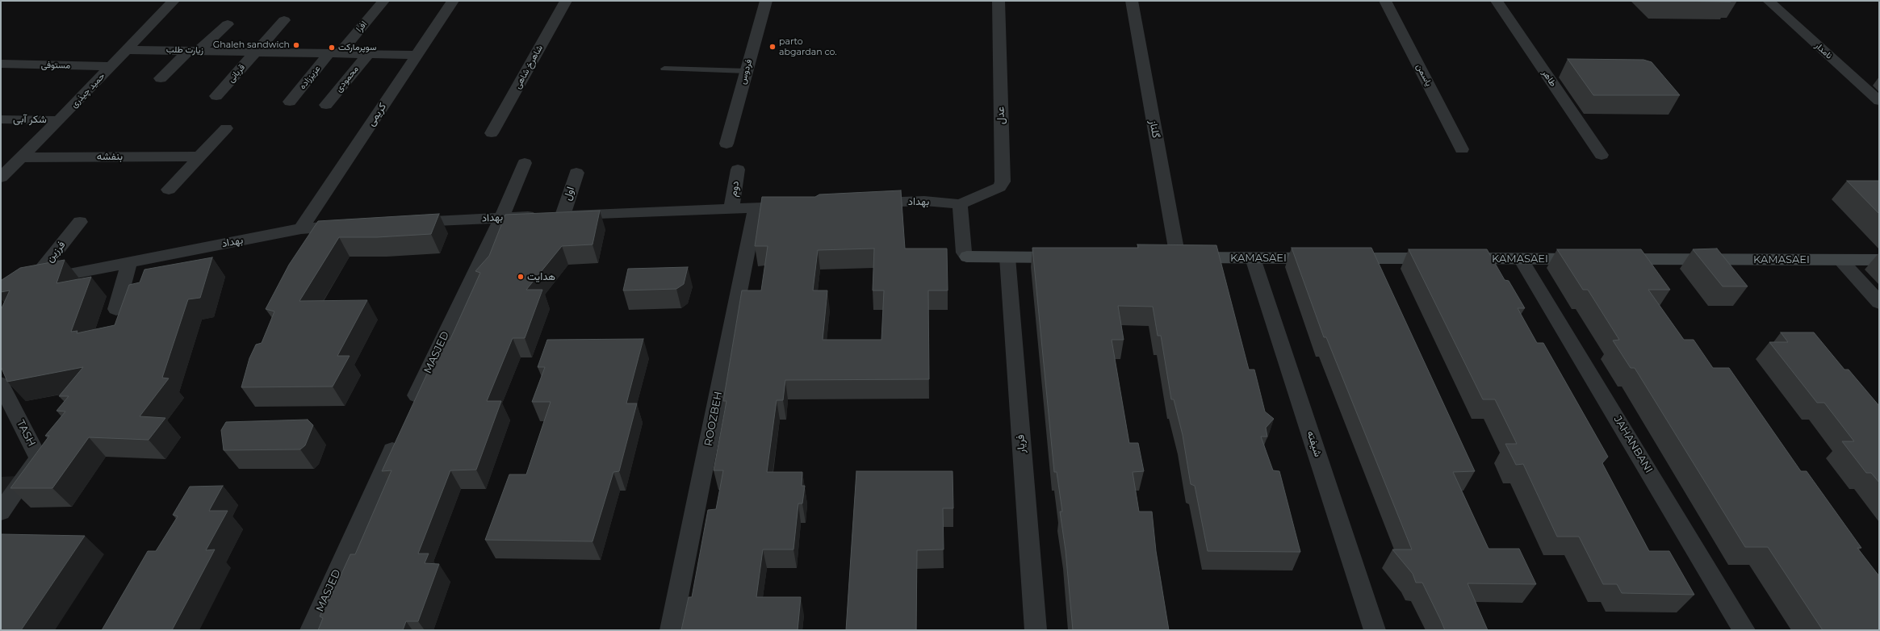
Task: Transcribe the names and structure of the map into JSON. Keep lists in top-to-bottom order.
{
  "streets": {
    "street": [
      "افرا",
      "زیارت طلب",
      "نامدار",
      "مستوفی",
      "شاهرخ شاهی",
      "فردوس",
      "قربانی",
      "یاسمن",
      "عزیززاده",
      "طاهر",
      "محمودی",
      "حمید چیذری",
      "کریمی",
      "عدل",
      "شکر آبی",
      "گلناز",
      "بنفشه",
      "دوم",
      "اول",
      "بهداد",
      "فرزین",
      "KAMASAEI",
      "MASJED",
      "ROOZBEH",
      "TASH",
      "فریار",
      "شیفته",
      "JAHANBANI"
    ]
  },
  "crossings": [
    ["افرا", "زیارت طلب"],
    ["افرا", "عزیززاده"],
    ["زیارت طلب", "قربانی"],
    ["زیارت طلب", "عزیززاده"],
    ["زیارت طلب", "محمودی"],
    ["زیارت طلب", "حمید چیذری"],
    ["زیارت طلب", "کریمی"],
    ["مستوفی", "حمید چیذری"],
    ["حمید چیذری", "شکر آبی"],
    ["حمید چیذری", "بنفشه"],
    ["کریمی", "بهداد"],
    ["عدل", "بهداد"],
    ["گلناز", "KAMASAEI"],
    ["دوم", "بهداد"],
    ["اول", "بهداد"],
    ["بهداد", "فرزین"],
    ["بهداد", "MASJED"],
    ["بهداد", "ROOZBEH"],
    ["KAMASAEI", "شیفته"],
    ["KAMASAEI", "JAHANBANI"]
  ],
  "places": [
    "Ghaleh sandwich",
    "parto abgardan co.",
    "سوپرمارکت",
    "هدایت"
  ]
}
